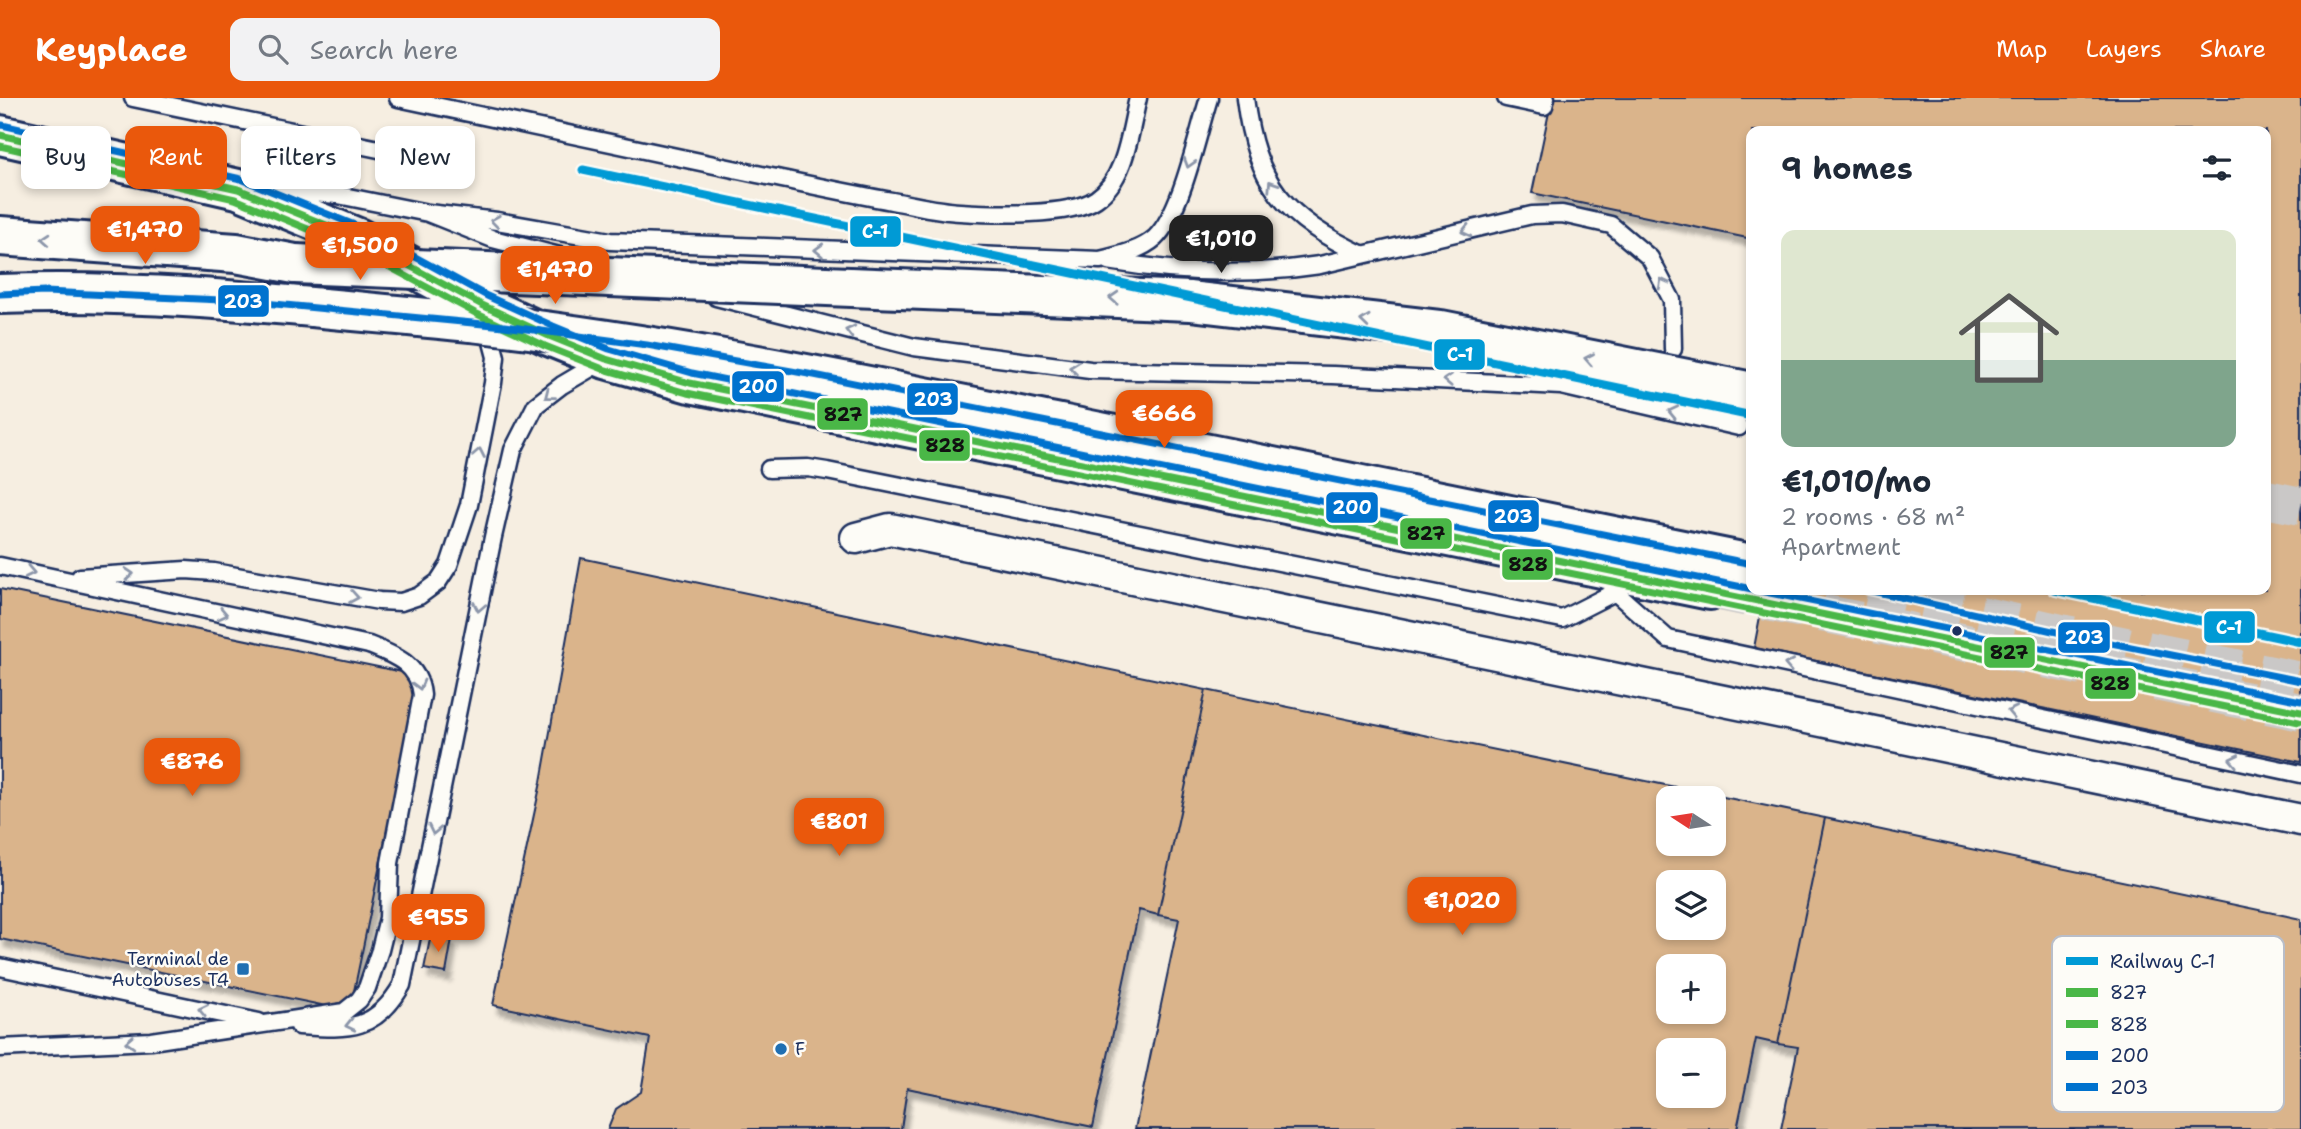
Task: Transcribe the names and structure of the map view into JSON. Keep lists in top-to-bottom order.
{
  "places": {
    "transit": ["Terminal de Autobuses T4"],
    "other": ["F"]
  },
  "lines": [
    "transit line 200",
    "transit line 827",
    "transit line 828",
    "rail line C-1",
    "transit line 203"
  ],
  "legend": [
    "Railway C-1",
    "827",
    "828",
    "200",
    "203"
  ],
  "north": "left",
  "page": {
    "header": "Keyplace",
    "search": "Search here",
    "nav": ["Map", "Layers", "Share"],
    "chip": [
      "Buy",
      "Rent",
      "Filters",
      "New"
    ],
    "heading": "9 homes",
    "price": [
      "€1,470",
      "€1,010",
      "€1,500",
      "€1,470",
      "€666",
      "€876",
      "€801",
      "€1,020",
      "€955"
    ],
    "list": [
      {
        "name": "€1,010/mo",
        "note": "2 rooms · 68 m² · Apartment"
      }
    ],
    "map_buttons": ["+", "−"]
  }
}
